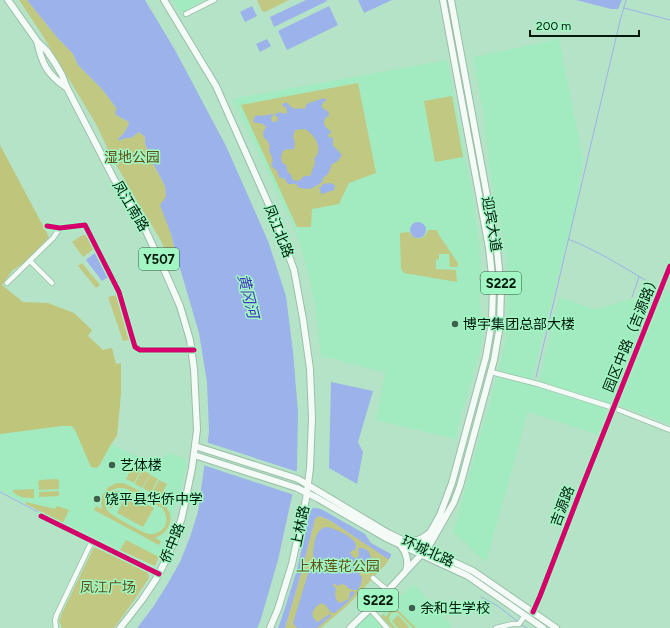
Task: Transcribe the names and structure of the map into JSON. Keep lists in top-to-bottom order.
{
  "streets": {
    "main road": [
      "凤江南路",
      "迎宾大道",
      "凤江北路",
      "Y507",
      "S222",
      "上林路",
      "侨中路",
      "环城北路"
    ],
    "street": ["园区中路（吉源路）", "吉源路"]
  },
  "crossings": [
    ["凤江南路", "侨中路"],
    ["凤江南路", "环城北路"],
    ["迎宾大道", "S222"],
    ["迎宾大道", "环城北路"],
    ["凤江北路", "上林路"],
    ["凤江北路", "环城北路"],
    ["S222", "环城北路"],
    ["园区中路（吉源路）", "吉源路"],
    ["吉源路", "环城北路"],
    ["上林路", "环城北路"],
    ["侨中路", "环城北路"]
  ],
  "water": ["黄冈河"],
  "parks": ["湿地公园", "上林莲花公园", "凤江广场"],
  "places": [
    "博宇集团总部大楼",
    "艺体楼",
    "饶平县华侨中学",
    "余和生学校"
  ],
  "scale_bar": "200 m"
}
